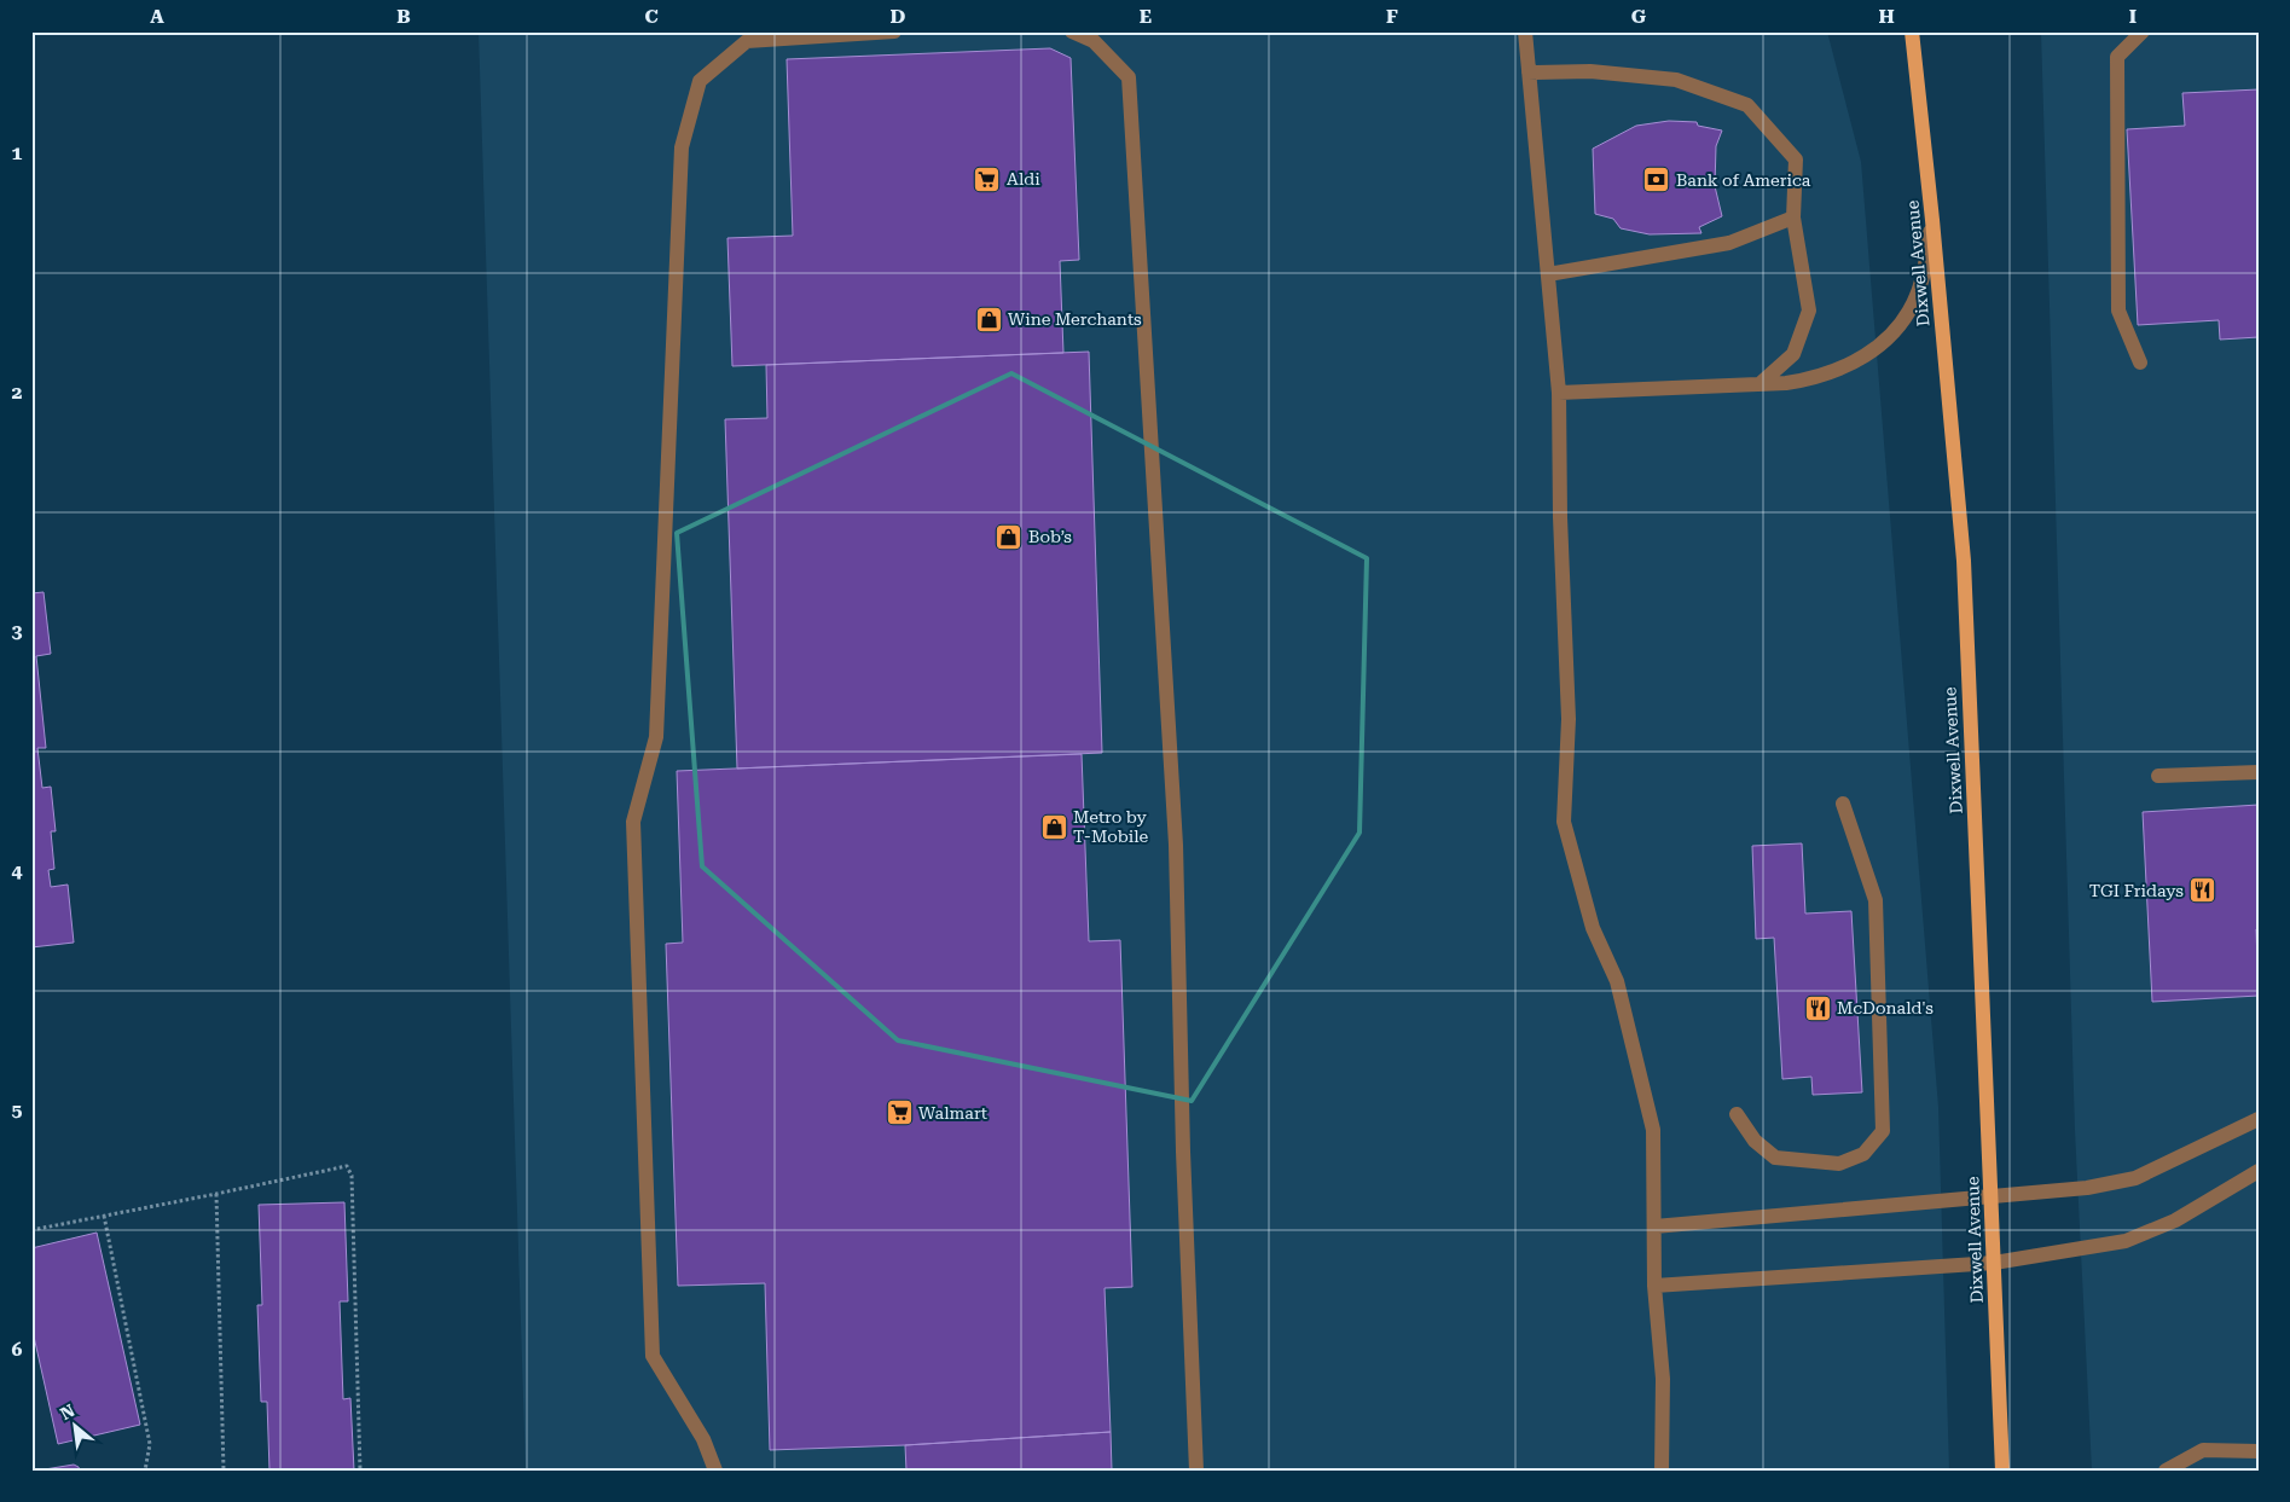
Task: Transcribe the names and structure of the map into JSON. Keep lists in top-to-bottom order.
{
  "streets": {
    "main road": ["Dixwell Avenue"]
  },
  "places": {
    "supermarket": ["Aldi", "Walmart"],
    "bank": ["Bank of America"],
    "shop": ["Wine Merchants", "Bob’s", "Metro by T-Mobile"],
    "restaurant": ["TGI Fridays", "McDonald's"]
  },
  "north": "top left",
  "grid": {
    "columns": [
      "A",
      "B",
      "C",
      "D",
      "E",
      "F",
      "G",
      "H",
      "I"
    ],
    "rows": [
      "1",
      "2",
      "3",
      "4",
      "5",
      "6"
    ]
  }
}
